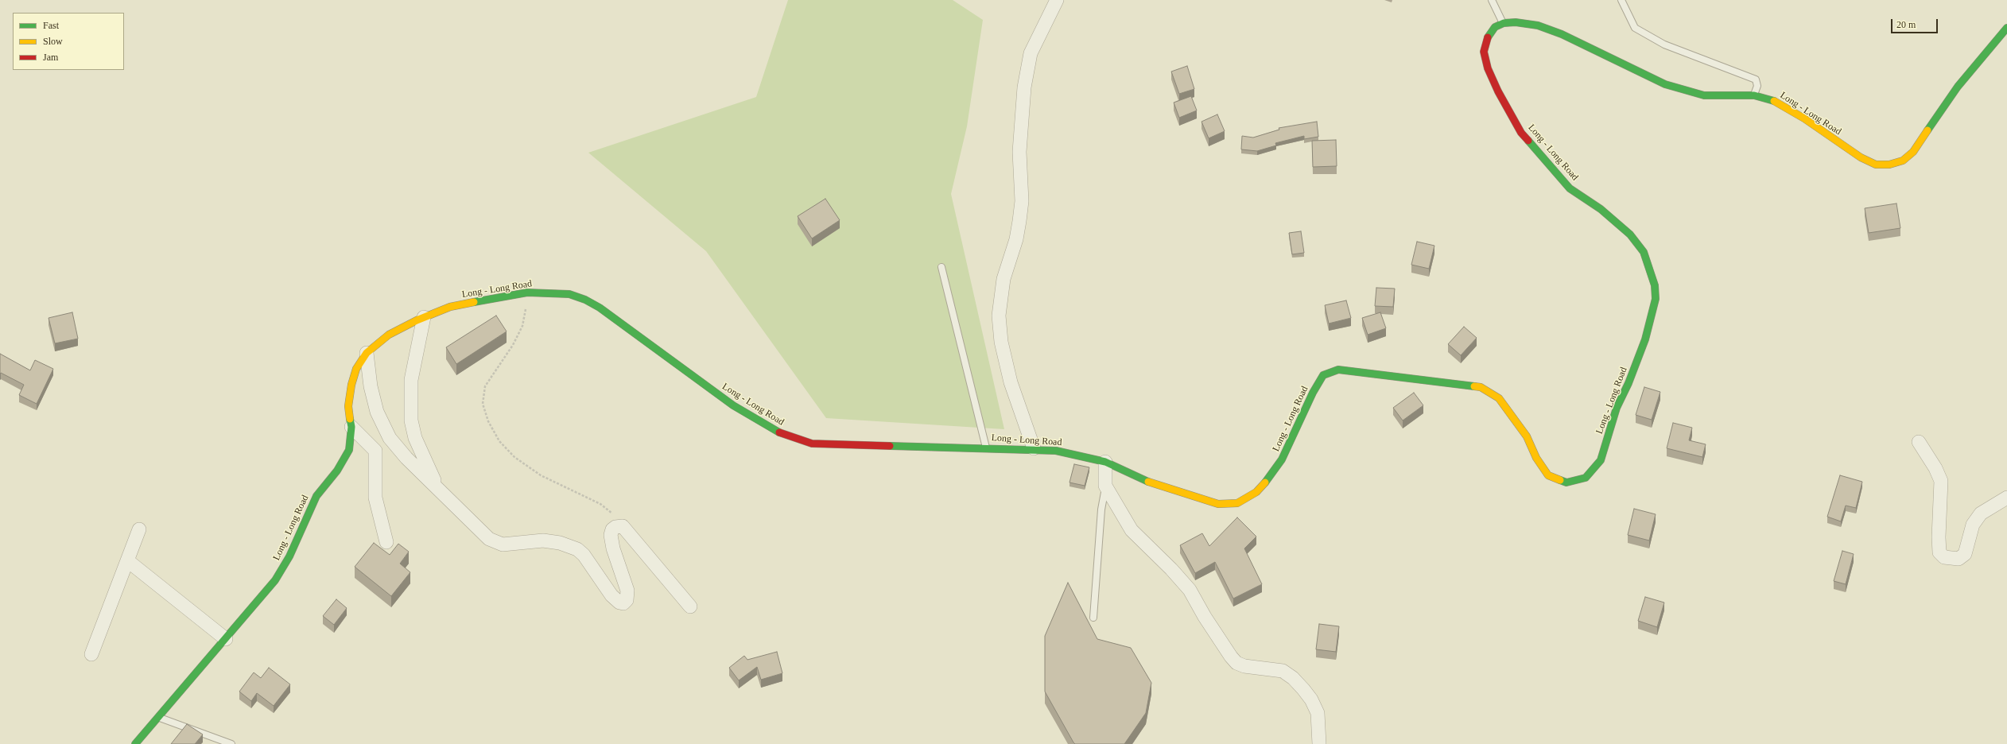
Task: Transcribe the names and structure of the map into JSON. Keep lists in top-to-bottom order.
{
  "streets": {
    "main road": ["Long - Long Road"]
  },
  "legend": ["Fast", "Slow", "Jam"],
  "scale_bar": "20 m"
}
